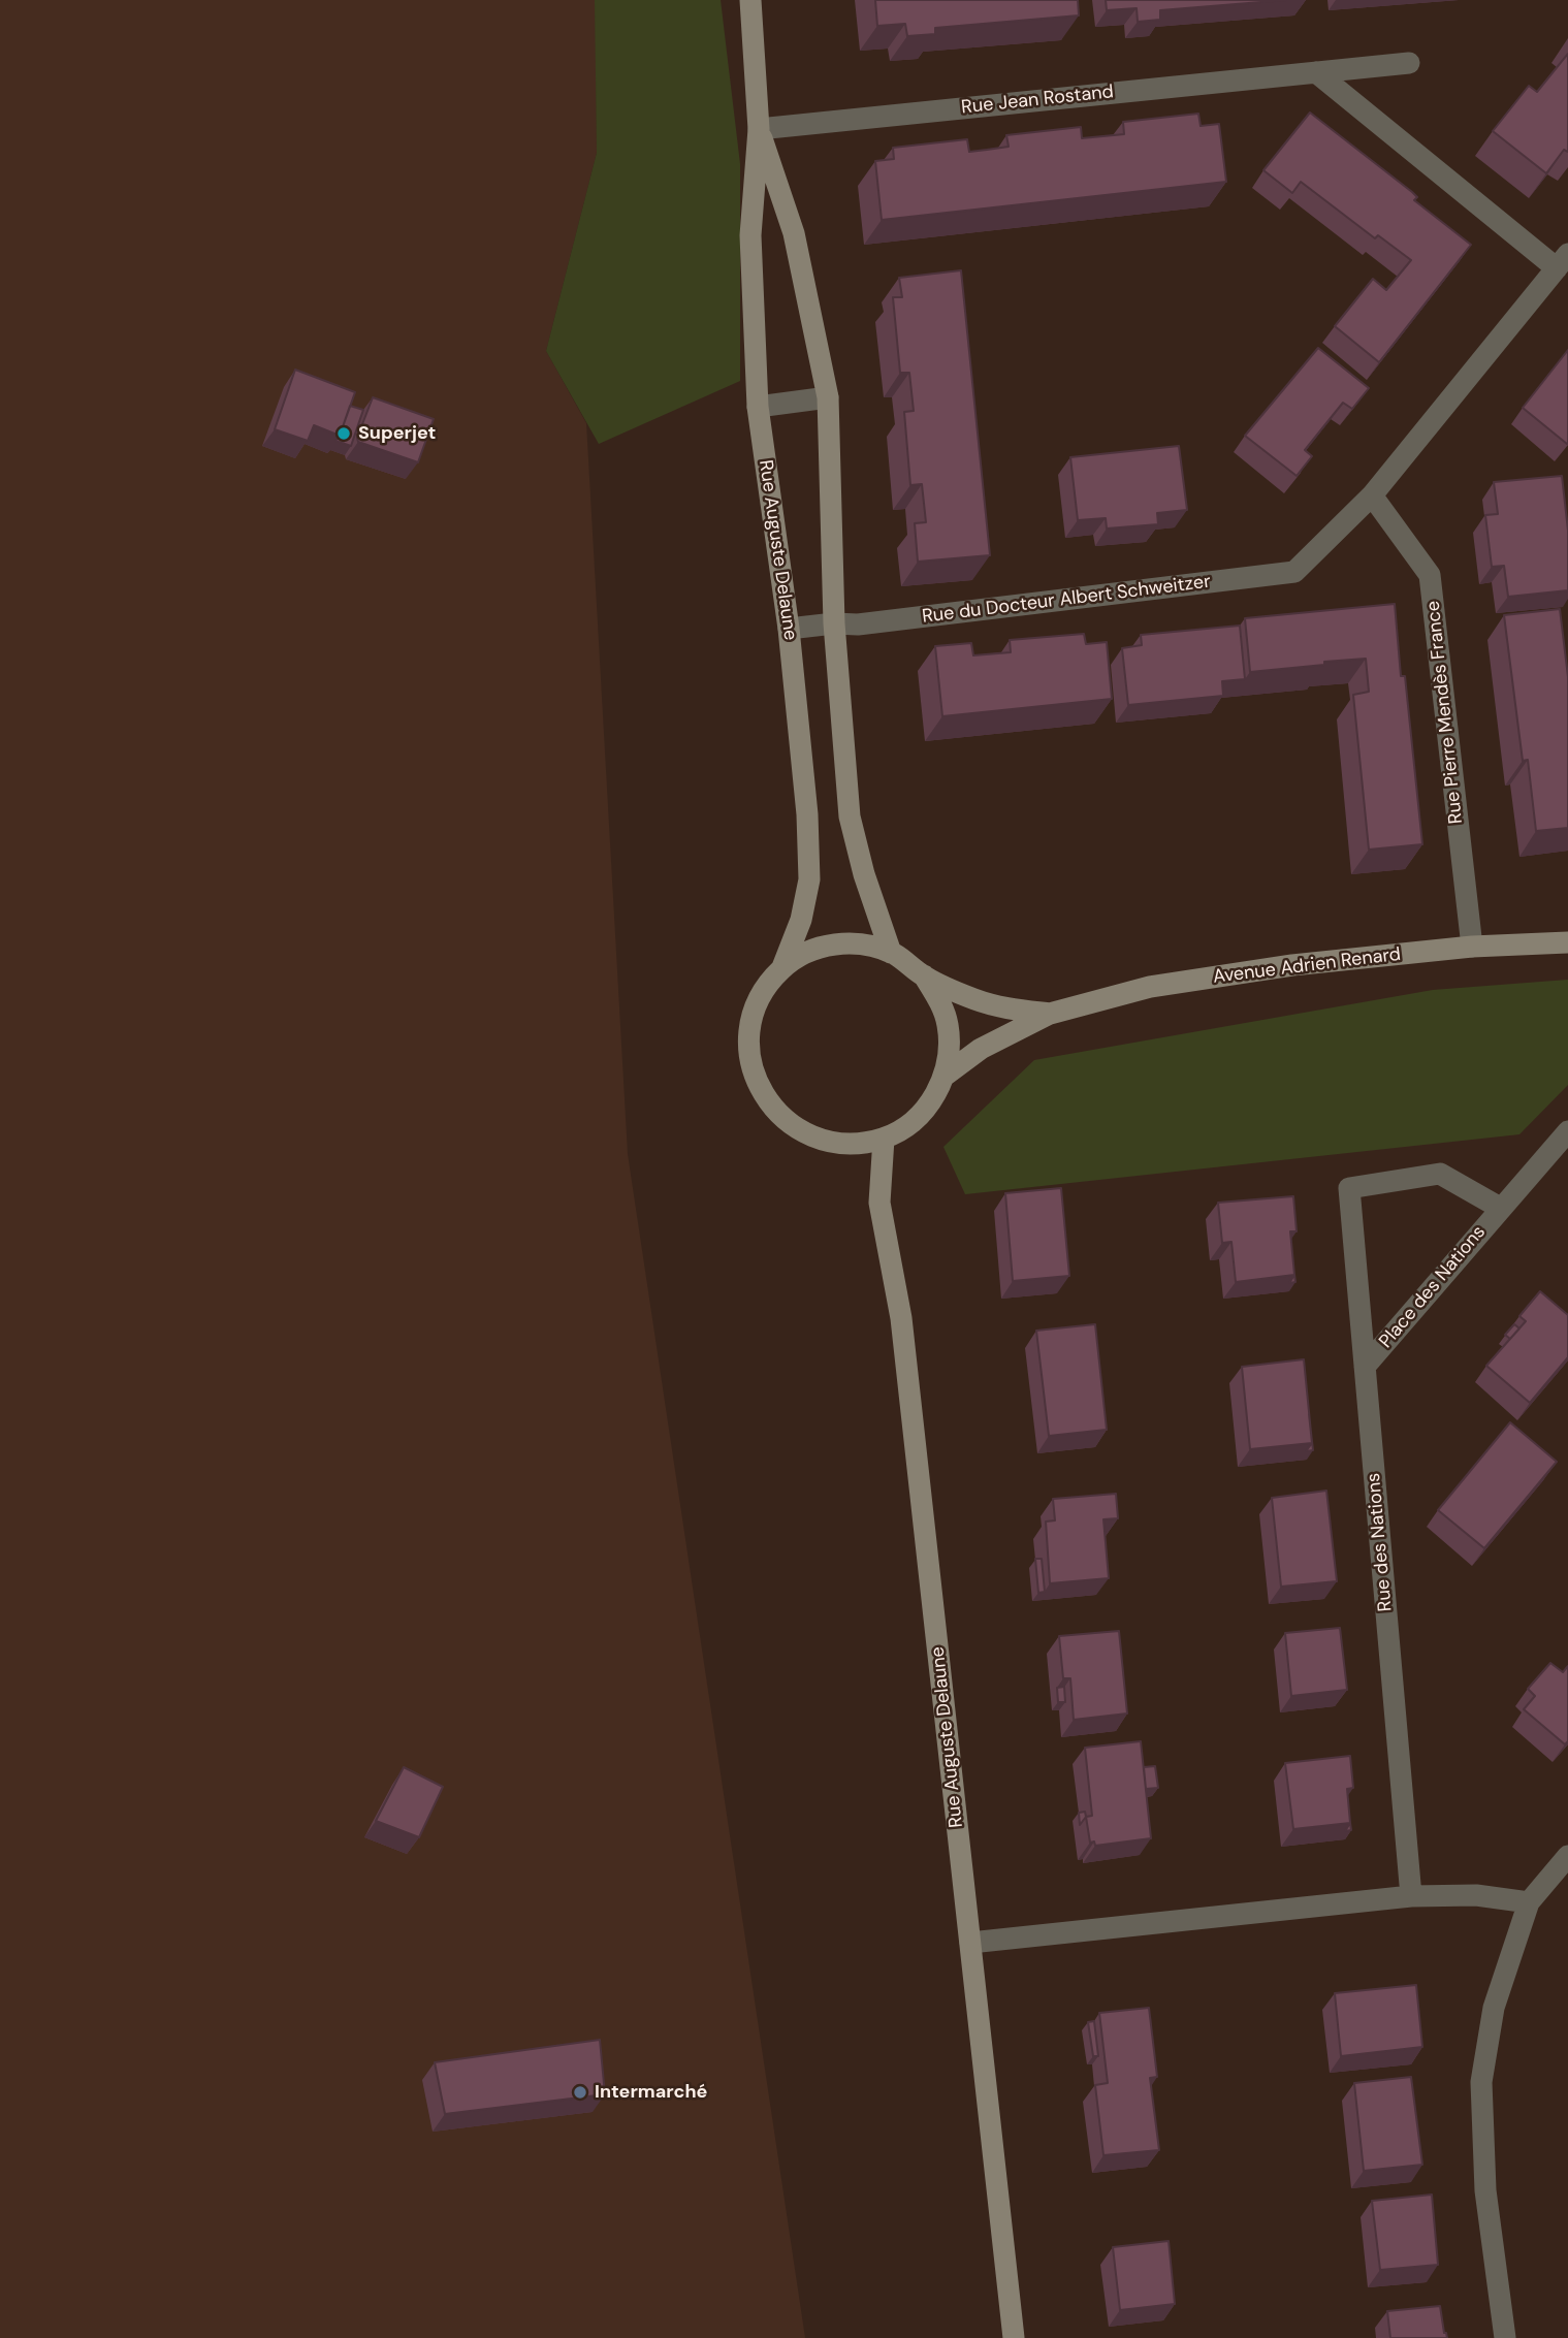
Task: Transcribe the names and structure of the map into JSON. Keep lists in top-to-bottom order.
{
  "streets": {
    "street": [
      "Rue Jean Rostand",
      "Rue Auguste Delaune",
      "Rue du Docteur Albert Schweitzer",
      "Rue Pierre Mendès France",
      "Avenue Adrien Renard",
      "Place des Nations",
      "Rue des Nations"
    ]
  },
  "crossings": [
    ["Rue Jean Rostand", "Rue Auguste Delaune"],
    ["Rue Auguste Delaune", "Rue du Docteur Albert Schweitzer"],
    ["Rue Auguste Delaune", "Avenue Adrien Renard"],
    ["Rue du Docteur Albert Schweitzer", "Rue Pierre Mendès France"],
    ["Rue Pierre Mendès France", "Avenue Adrien Renard"],
    ["Place des Nations", "Rue des Nations"]
  ],
  "places": ["Superjet", "Intermarché"]
}
